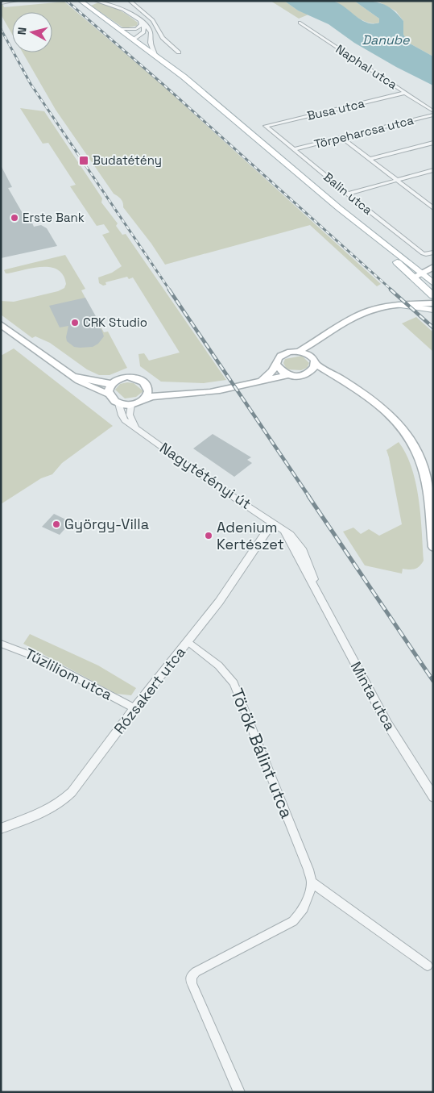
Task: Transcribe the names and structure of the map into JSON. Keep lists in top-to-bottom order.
{
  "streets": {
    "main road": ["Nagytétényi út"],
    "street": [
      "Naphal utca",
      "Busa utca",
      "Törpeharcsa utca",
      "Balin utca",
      "Tűzliliom utca",
      "Rózsakert utca",
      "Minta utca",
      "Török Bálint utca"
    ]
  },
  "crossings": [
    ["Naphal utca", "Busa utca"],
    ["Busa utca", "Balin utca"],
    ["Törpeharcsa utca", "Balin utca"],
    ["Nagytétényi út", "Rózsakert utca"],
    ["Nagytétényi út", "Minta utca"],
    ["Tűzliliom utca", "Rózsakert utca"],
    ["Rózsakert utca", "Minta utca"],
    ["Rózsakert utca", "Török Bálint utca"]
  ],
  "water": ["Danube"],
  "places": {
    "transit": ["Budatétény"],
    "other": [
      "Erste Bank",
      "CRK Studio",
      "György-Villa",
      "Adenium Kertészet"
    ]
  },
  "north": "left"
}
